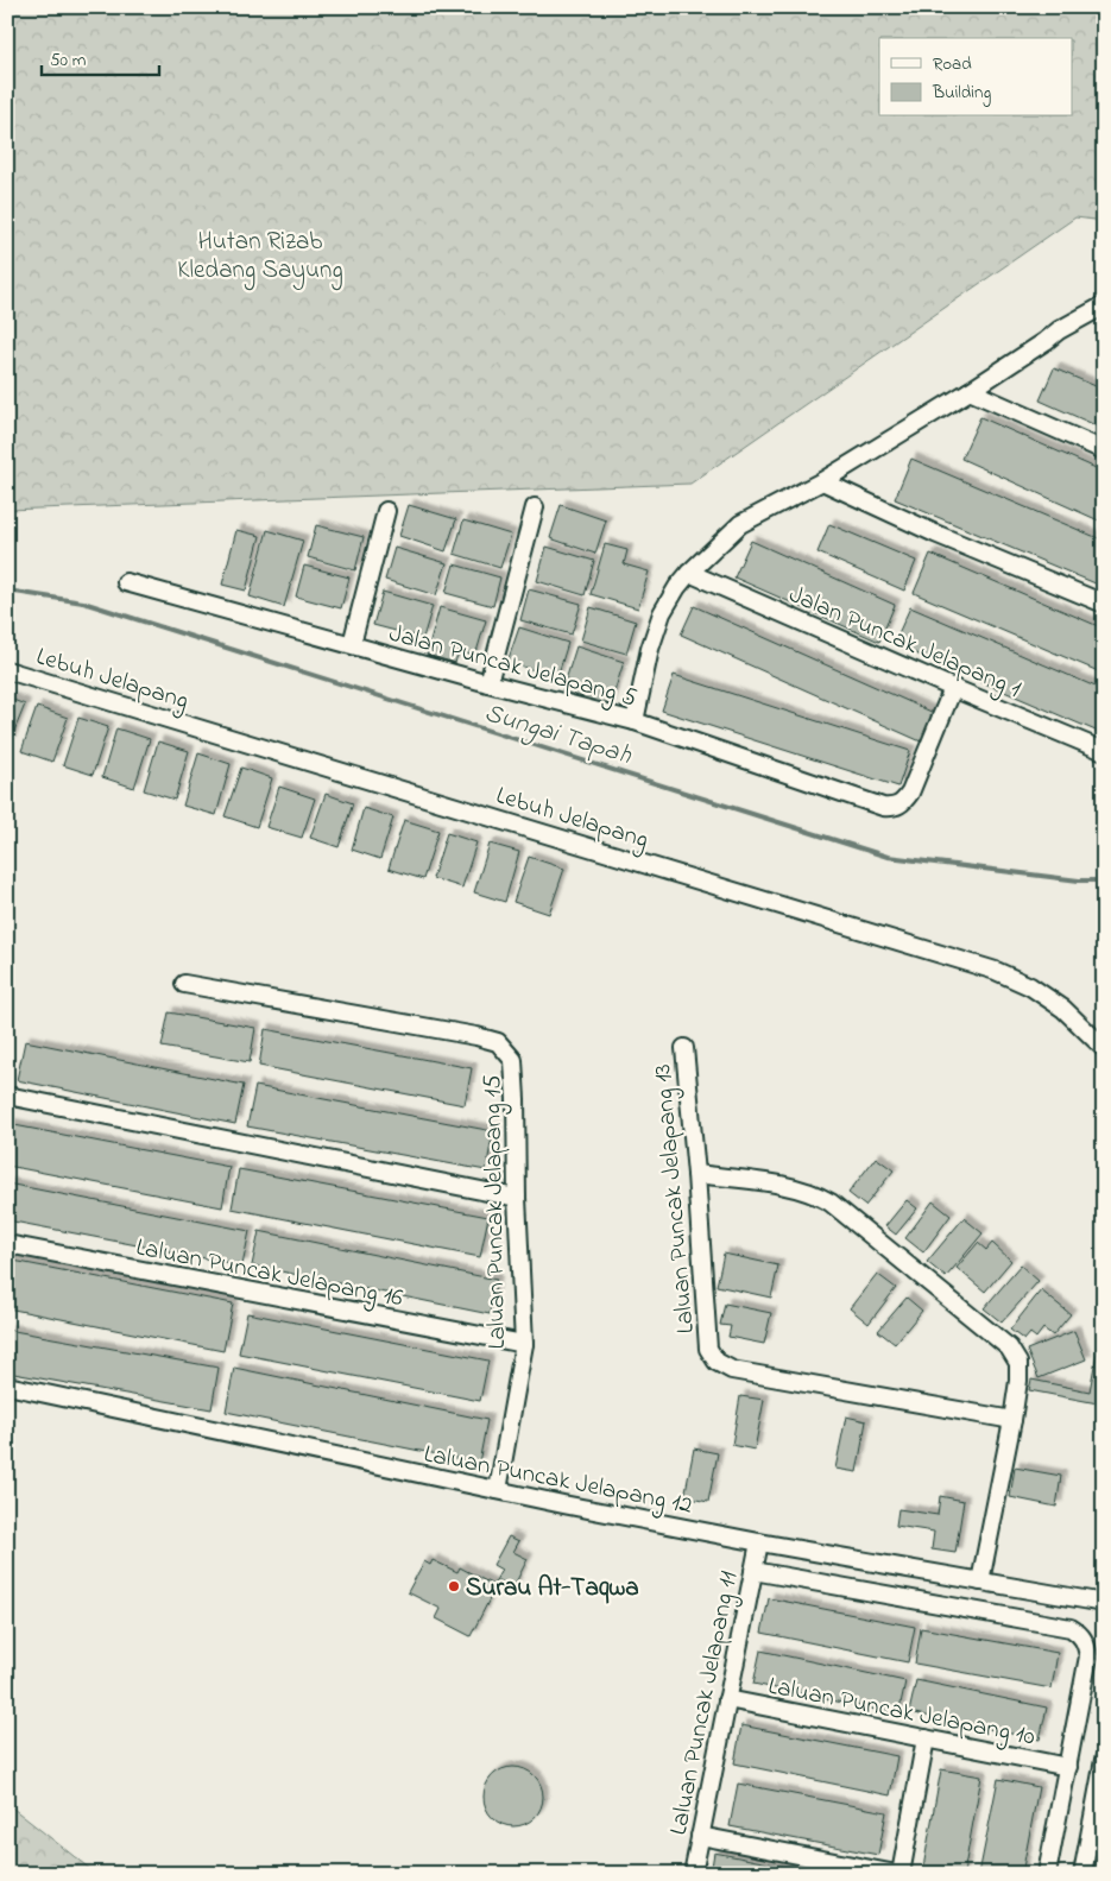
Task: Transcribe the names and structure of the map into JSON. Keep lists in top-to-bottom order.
{
  "streets": {
    "street": [
      "Jalan Puncak Jelapang 1",
      "Jalan Puncak Jelapang 5",
      "Lebuh Jelapang",
      "Laluan Puncak Jelapang 13",
      "Laluan Puncak Jelapang 15",
      "Laluan Puncak Jelapang 16",
      "Laluan Puncak Jelapang 12",
      "Laluan Puncak Jelapang 11",
      "Laluan Puncak Jelapang 10"
    ]
  },
  "crossings": [
    ["Jalan Puncak Jelapang 1", "Jalan Puncak Jelapang 5"],
    ["Laluan Puncak Jelapang 15", "Laluan Puncak Jelapang 16"],
    ["Laluan Puncak Jelapang 15", "Laluan Puncak Jelapang 12"],
    ["Laluan Puncak Jelapang 12", "Laluan Puncak Jelapang 11"],
    ["Laluan Puncak Jelapang 11", "Laluan Puncak Jelapang 10"]
  ],
  "water": ["Sungai Tapah"],
  "parks": ["Hutan Rizab Kledang Sayung"],
  "places": ["Surau At-Taqwa"],
  "legend": ["Road", "Building"],
  "scale_bar": "50 m"
}
